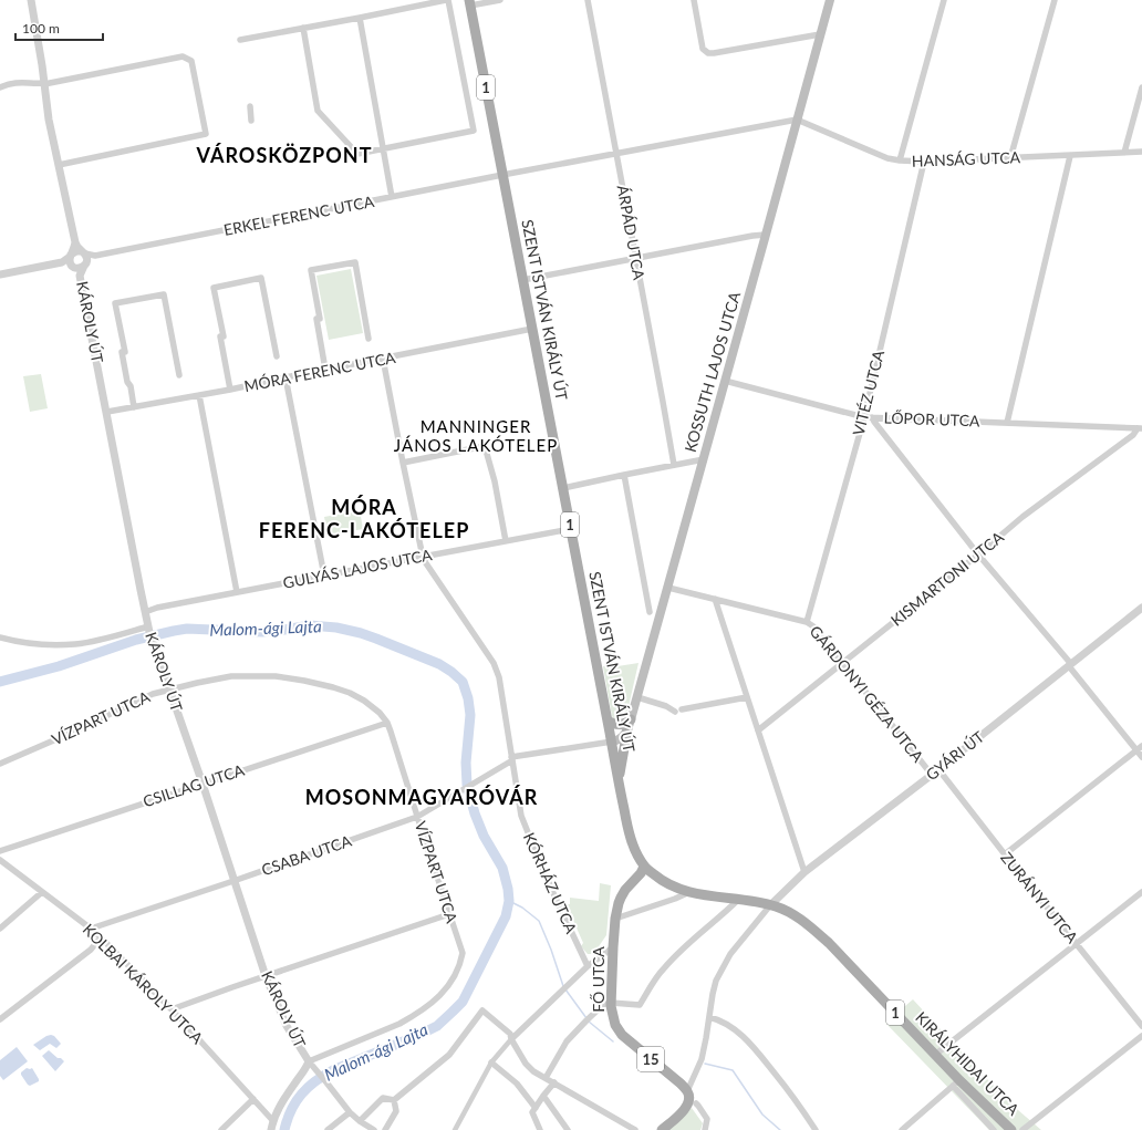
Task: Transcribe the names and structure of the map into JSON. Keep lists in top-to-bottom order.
{
  "streets": {
    "main road": [
      "1",
      "SZENT ISTVÁN KIRÁLY ÚT",
      "KOSSUTH LAJOS UTCA",
      "FŐ UTCA",
      "15",
      "KIRÁLYHIDAI UTCA"
    ],
    "street": [
      "HANSÁG UTCA",
      "ERKEL FERENC UTCA",
      "ÁRPÁD UTCA",
      "KÁROLY ÚT",
      "MÓRA FERENC UTCA",
      "VITÉZ UTCA",
      "LŐPOR UTCA",
      "GULYÁS LAJOS UTCA",
      "KISMARTONI UTCA",
      "GÁRDONYI GÉZA UTCA",
      "VÍZPART UTCA",
      "GYÁRI ÚT",
      "CSILLAG UTCA",
      "CSABA UTCA",
      "KÓRHÁZ UTCA",
      "ZURÁNYI UTCA",
      "KOLBAI KÁROLY UTCA"
    ]
  },
  "crossings": [
    ["HANSÁG UTCA", "ERKEL FERENC UTCA"],
    ["HANSÁG UTCA", "KOSSUTH LAJOS UTCA"],
    ["HANSÁG UTCA", "VITÉZ UTCA"],
    ["ERKEL FERENC UTCA", "ÁRPÁD UTCA"],
    ["ERKEL FERENC UTCA", "SZENT ISTVÁN KIRÁLY ÚT"],
    ["ERKEL FERENC UTCA", "KÁROLY ÚT"],
    ["ERKEL FERENC UTCA", "KOSSUTH LAJOS UTCA"],
    ["SZENT ISTVÁN KIRÁLY ÚT", "MÓRA FERENC UTCA"],
    ["SZENT ISTVÁN KIRÁLY ÚT", "GULYÁS LAJOS UTCA"],
    ["SZENT ISTVÁN KIRÁLY ÚT", "CSABA UTCA"],
    ["SZENT ISTVÁN KIRÁLY ÚT", "KIRÁLYHIDAI UTCA"],
    ["KÁROLY ÚT", "MÓRA FERENC UTCA"],
    ["KÁROLY ÚT", "GULYÁS LAJOS UTCA"],
    ["KÁROLY ÚT", "VÍZPART UTCA"],
    ["KÁROLY ÚT", "CSILLAG UTCA"],
    ["KÁROLY ÚT", "CSABA UTCA"],
    ["MÓRA FERENC UTCA", "KÓRHÁZ UTCA"],
    ["KOSSUTH LAJOS UTCA", "LŐPOR UTCA"],
    ["KOSSUTH LAJOS UTCA", "GÁRDONYI GÉZA UTCA"],
    ["VITÉZ UTCA", "LŐPOR UTCA"],
    ["VITÉZ UTCA", "GÁRDONYI GÉZA UTCA"],
    ["LŐPOR UTCA", "KISMARTONI UTCA"],
    ["GULYÁS LAJOS UTCA", "KÓRHÁZ UTCA"],
    ["KISMARTONI UTCA", "GÁRDONYI GÉZA UTCA"],
    ["GÁRDONYI GÉZA UTCA", "GYÁRI ÚT"],
    ["GÁRDONYI GÉZA UTCA", "ZURÁNYI UTCA"],
    ["VÍZPART UTCA", "CSILLAG UTCA"],
    ["VÍZPART UTCA", "CSABA UTCA"],
    ["GYÁRI ÚT", "ZURÁNYI UTCA"],
    ["GYÁRI ÚT", "KIRÁLYHIDAI UTCA"],
    ["CSABA UTCA", "KÓRHÁZ UTCA"],
    ["CSABA UTCA", "KOLBAI KÁROLY UTCA"],
    ["FŐ UTCA", "15"],
    ["15", "KIRÁLYHIDAI UTCA"]
  ],
  "districts": [
    "VÁROSKÖZPONT",
    "MANNINGER JÁNOS LAKÓTELEP",
    "MÓRA FERENC-LAKÓTELEP",
    "MOSONMAGYARÓVÁR"
  ],
  "water": ["Malom-ági Lajta"],
  "scale_bar": "100 m"
}
